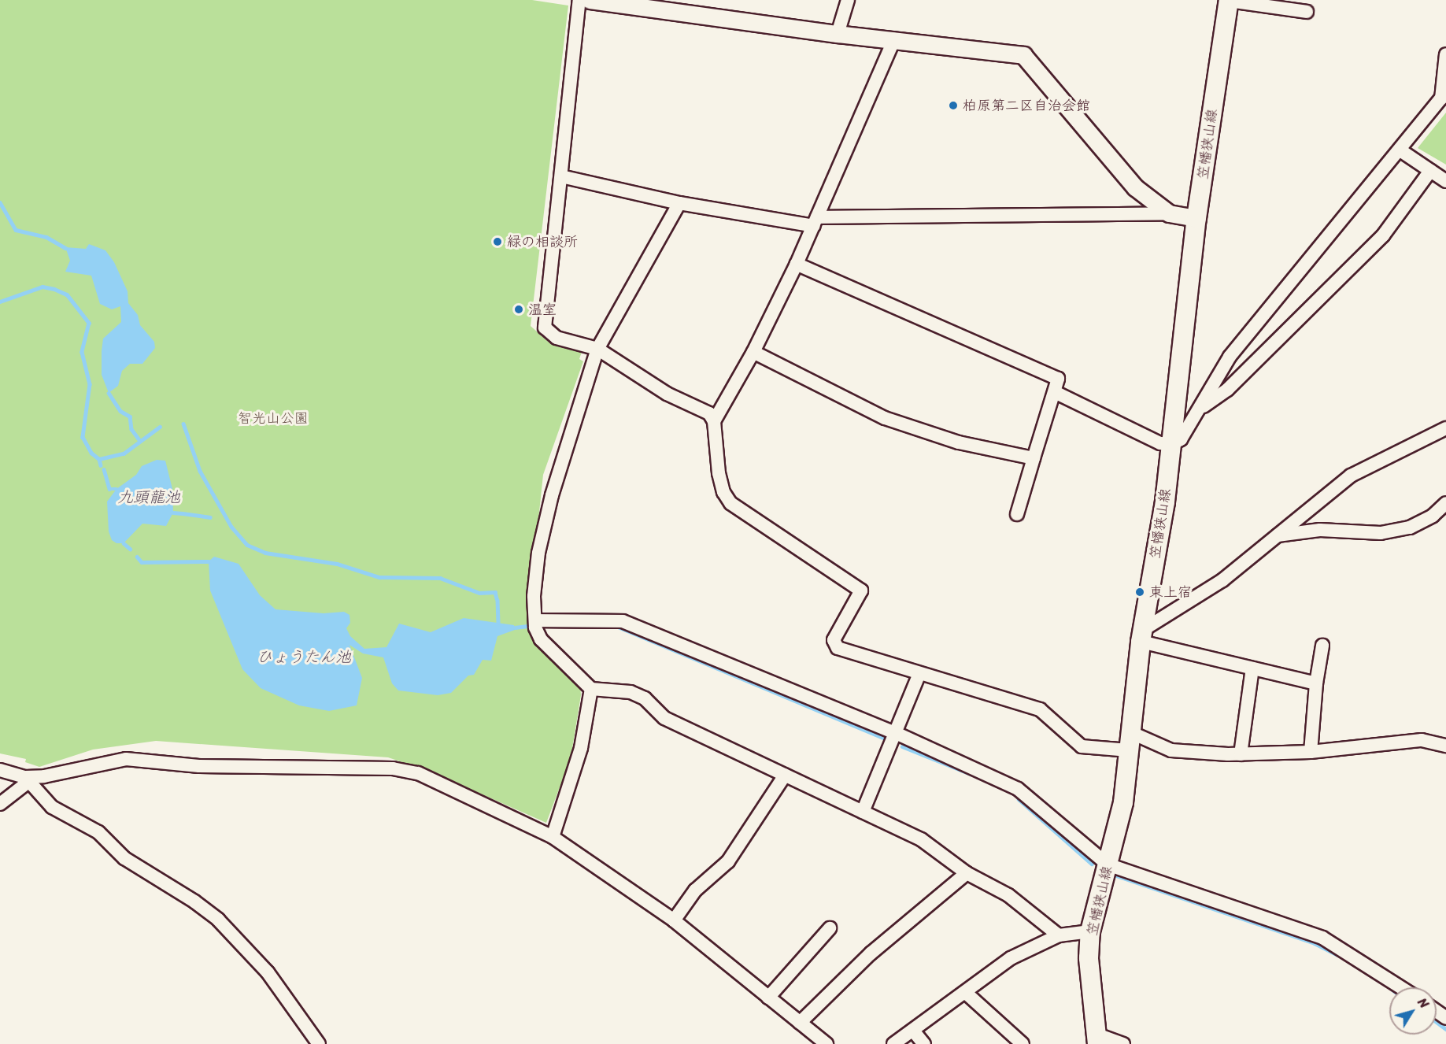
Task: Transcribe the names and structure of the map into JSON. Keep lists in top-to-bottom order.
{
  "streets": {
    "main road": ["笠幡狭山線"]
  },
  "water": ["九頭龍池", "ひょうたん池"],
  "parks": ["智光山公園"],
  "places": [
    "柏原第二区自治会館",
    "緑の相談所",
    "温室",
    "東上宿"
  ],
  "north": "top right"
}
